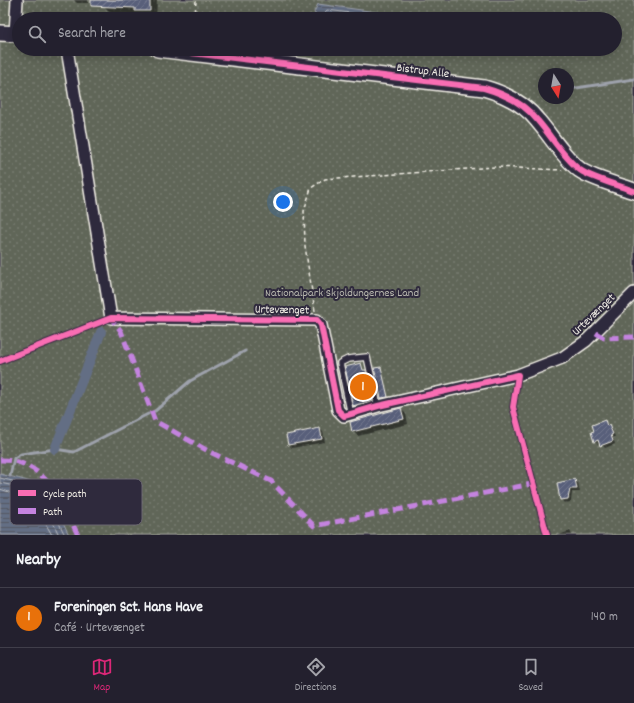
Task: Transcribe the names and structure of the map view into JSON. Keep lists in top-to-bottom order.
{
  "streets": {
    "street": ["Bistrup Alle", "Urtevænget"]
  },
  "parks": ["Nationalpark Skjoldungernes Land"],
  "legend": ["Cycle path", "Path"],
  "north": "bottom",
  "page": {
    "search": "Search here",
    "pins": "1",
    "heading": "Nearby",
    "list": [
      {
        "mark": "1",
        "name": "Foreningen Sct. Hans Have",
        "note": "Café · Urtevænget",
        "value": "140 m"
      }
    ],
    "nav": ["Map", "Directions", "Saved"]
  }
}
